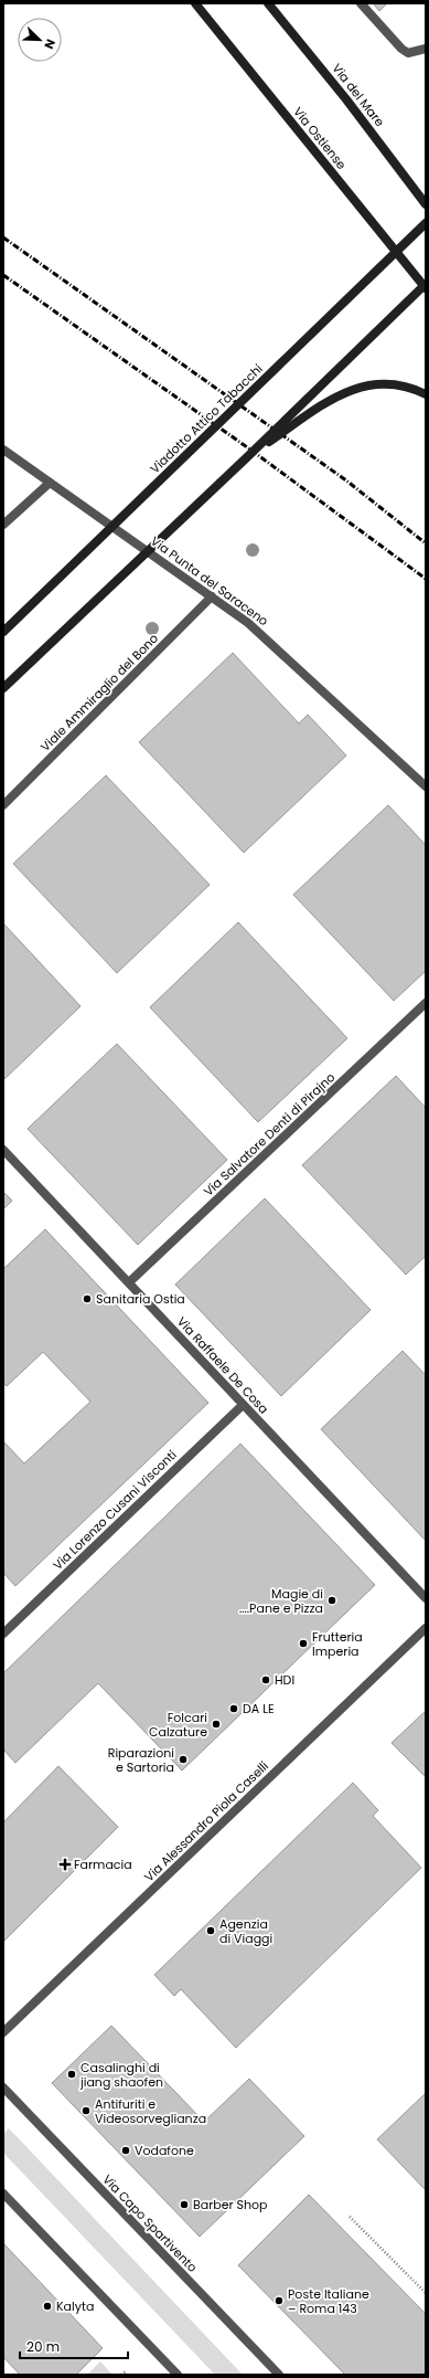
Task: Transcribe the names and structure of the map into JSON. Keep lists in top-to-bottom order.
{
  "streets": {
    "street": [
      "Via del Mare",
      "Via Ostiense",
      "Viadotto Attico Tabacchi",
      "Via Punta del Saraceno",
      "Viale Ammiraglio del Bono",
      "Via Salvatore Denti di Pirajno",
      "Via Raffaele De Cosa",
      "Via Lorenzo Cusani Visconti",
      "Via Alessandro Piola Caselli",
      "Via Capo Spartivento"
    ]
  },
  "crossings": [
    ["Via Punta del Saraceno", "Viale Ammiraglio del Bono"],
    ["Via Salvatore Denti di Pirajno", "Via Raffaele De Cosa"],
    ["Via Raffaele De Cosa", "Via Lorenzo Cusani Visconti"]
  ],
  "places": {
    "other": [
      "Sanitaria Ostia",
      "Magie di ....Pane e Pizza",
      "Frutteria Imperia",
      "HDI",
      "DA LE",
      "Folcari Calzature",
      "Riparazioni e Sartoria",
      "Agenzia di Viaggi",
      "Casalinghi di jiang shaofen",
      "Antifuriti e Videosorveglianza",
      "Vodafone",
      "Barber Shop",
      "Poste Italiane – Roma 143",
      "Kalyta"
    ],
    "health": ["Farmacia"]
  },
  "scale_bar": "20 m",
  "north": "bottom right"
}
